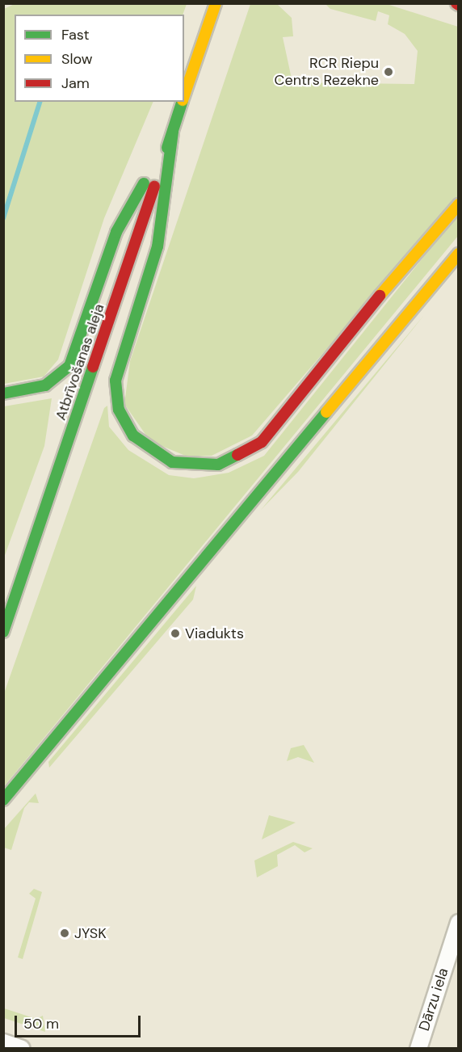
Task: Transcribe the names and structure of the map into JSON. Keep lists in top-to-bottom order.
{
  "streets": {
    "main road": ["Atbrīvošanas aleja"],
    "street": ["Dārzu iela"]
  },
  "places": ["RCR Riepu Centrs Rezekne", "Viadukts", "JYSK"],
  "legend": ["Fast", "Slow", "Jam"],
  "scale_bar": "50 m"
}
